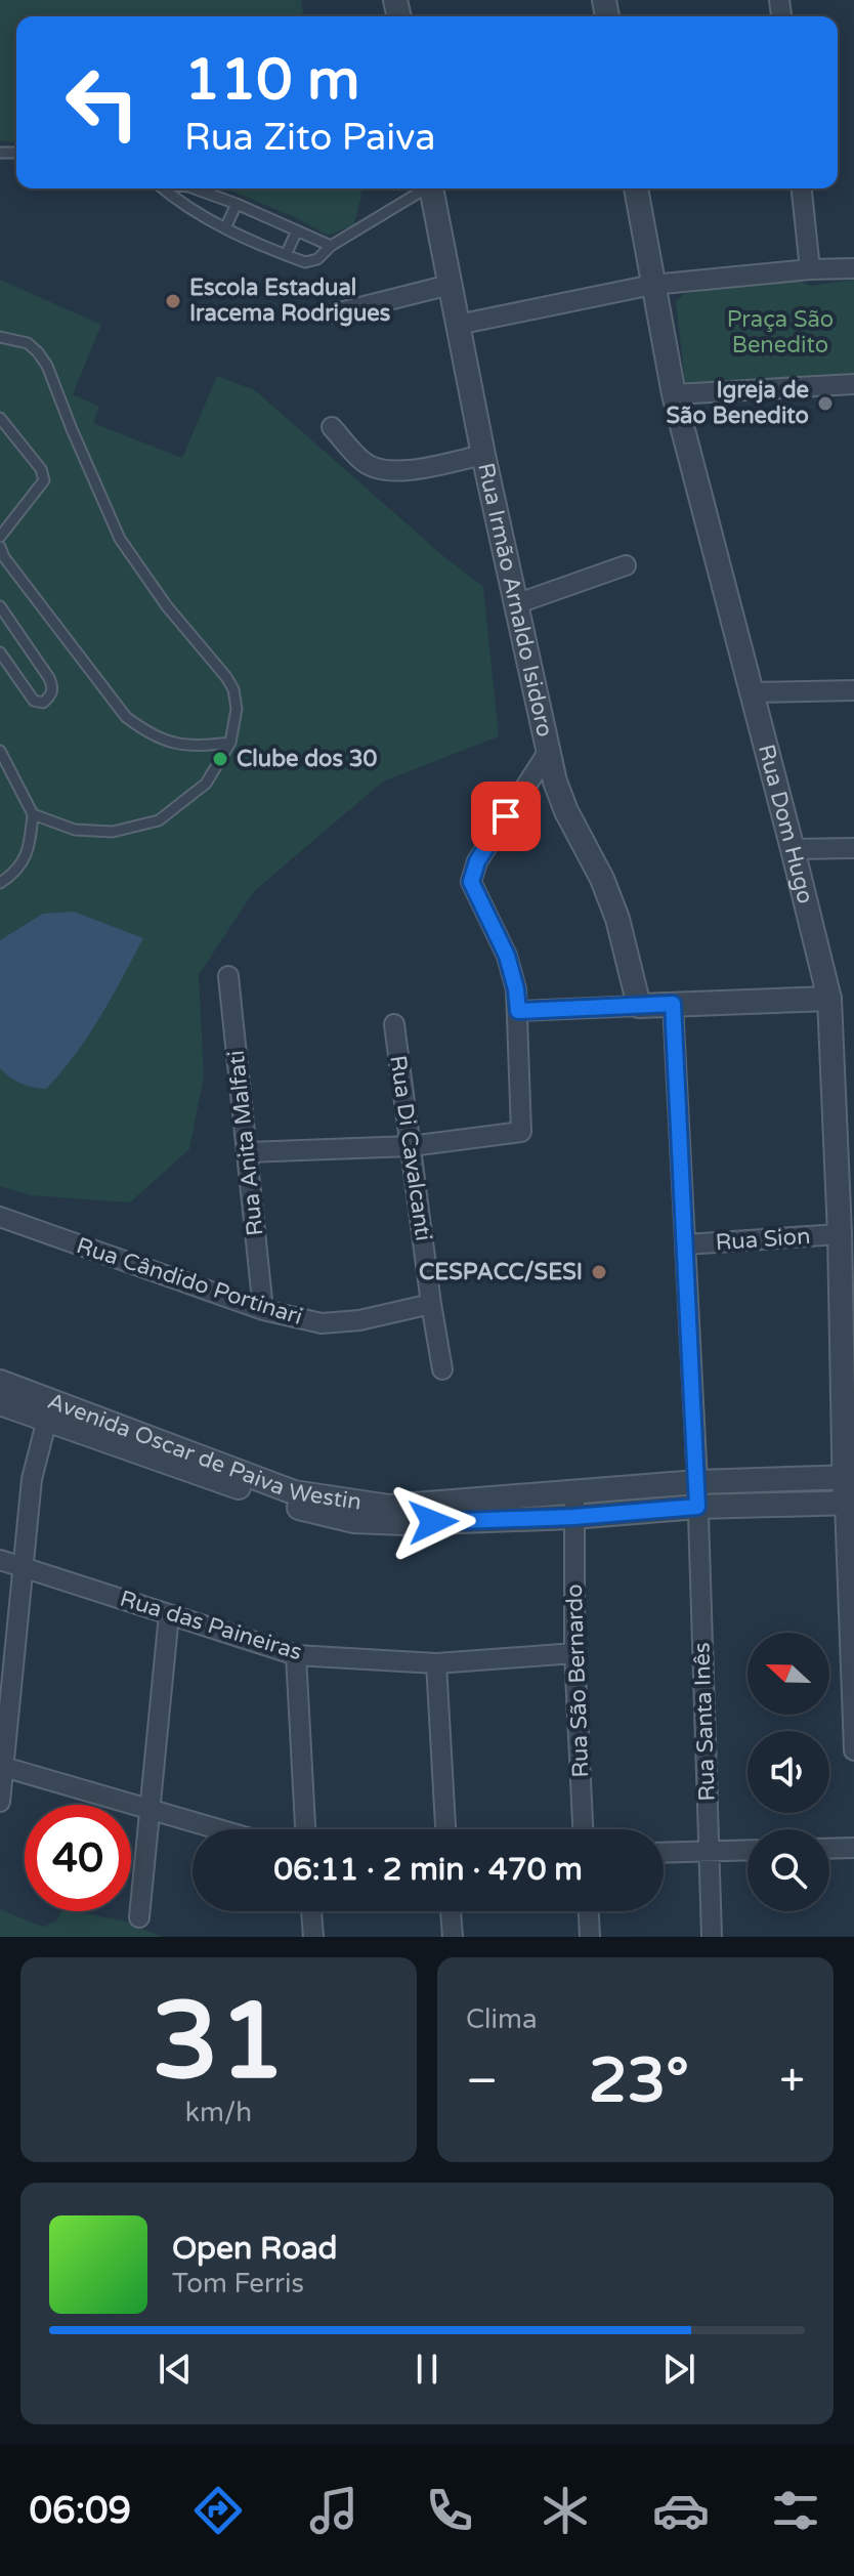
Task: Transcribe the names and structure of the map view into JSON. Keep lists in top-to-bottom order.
{
  "streets": {
    "street": [
      "Rua Irmão Arnaldo Isidoro",
      "Rua Dom Hugo",
      "Rua Anita Malfati",
      "Rua Di Cavalcanti",
      "Rua Sion",
      "Rua Cândido Portinari",
      "Avenida Oscar de Paiva Westin",
      "Rua das Paineiras",
      "Rua São Bernardo",
      "Rua Santa Inês"
    ]
  },
  "crossings": [
    ["Rua Dom Hugo", "Rua Sion"],
    ["Rua Dom Hugo", "Avenida Oscar de Paiva Westin"],
    ["Rua Anita Malfati", "Rua Cândido Portinari"],
    ["Rua Di Cavalcanti", "Rua Cândido Portinari"],
    ["Rua Sion", "Rua Santa Inês"],
    ["Avenida Oscar de Paiva Westin", "Rua São Bernardo"],
    ["Avenida Oscar de Paiva Westin", "Rua Santa Inês"],
    ["Rua das Paineiras", "Rua São Bernardo"]
  ],
  "parks": ["Praça São Benedito"],
  "places": [
    "Escola Estadual Iracema Rodrigues",
    "Igreja de São Benedito",
    "Clube dos 30",
    "CESPACC/SESI"
  ],
  "north": "left",
  "page": {
    "turn": ["110 m", "Rua Zito Paiva"],
    "limit": "40",
    "trip": "06:11 · 2 min · 470 m",
    "tile": [
      ["31", "km/h"],
      "Clima"
    ],
    "heat": ["−", "23°", "+"],
    "song": ["Open Road", "Tom Ferris"],
    "tabs": "06:09"
  }
}
